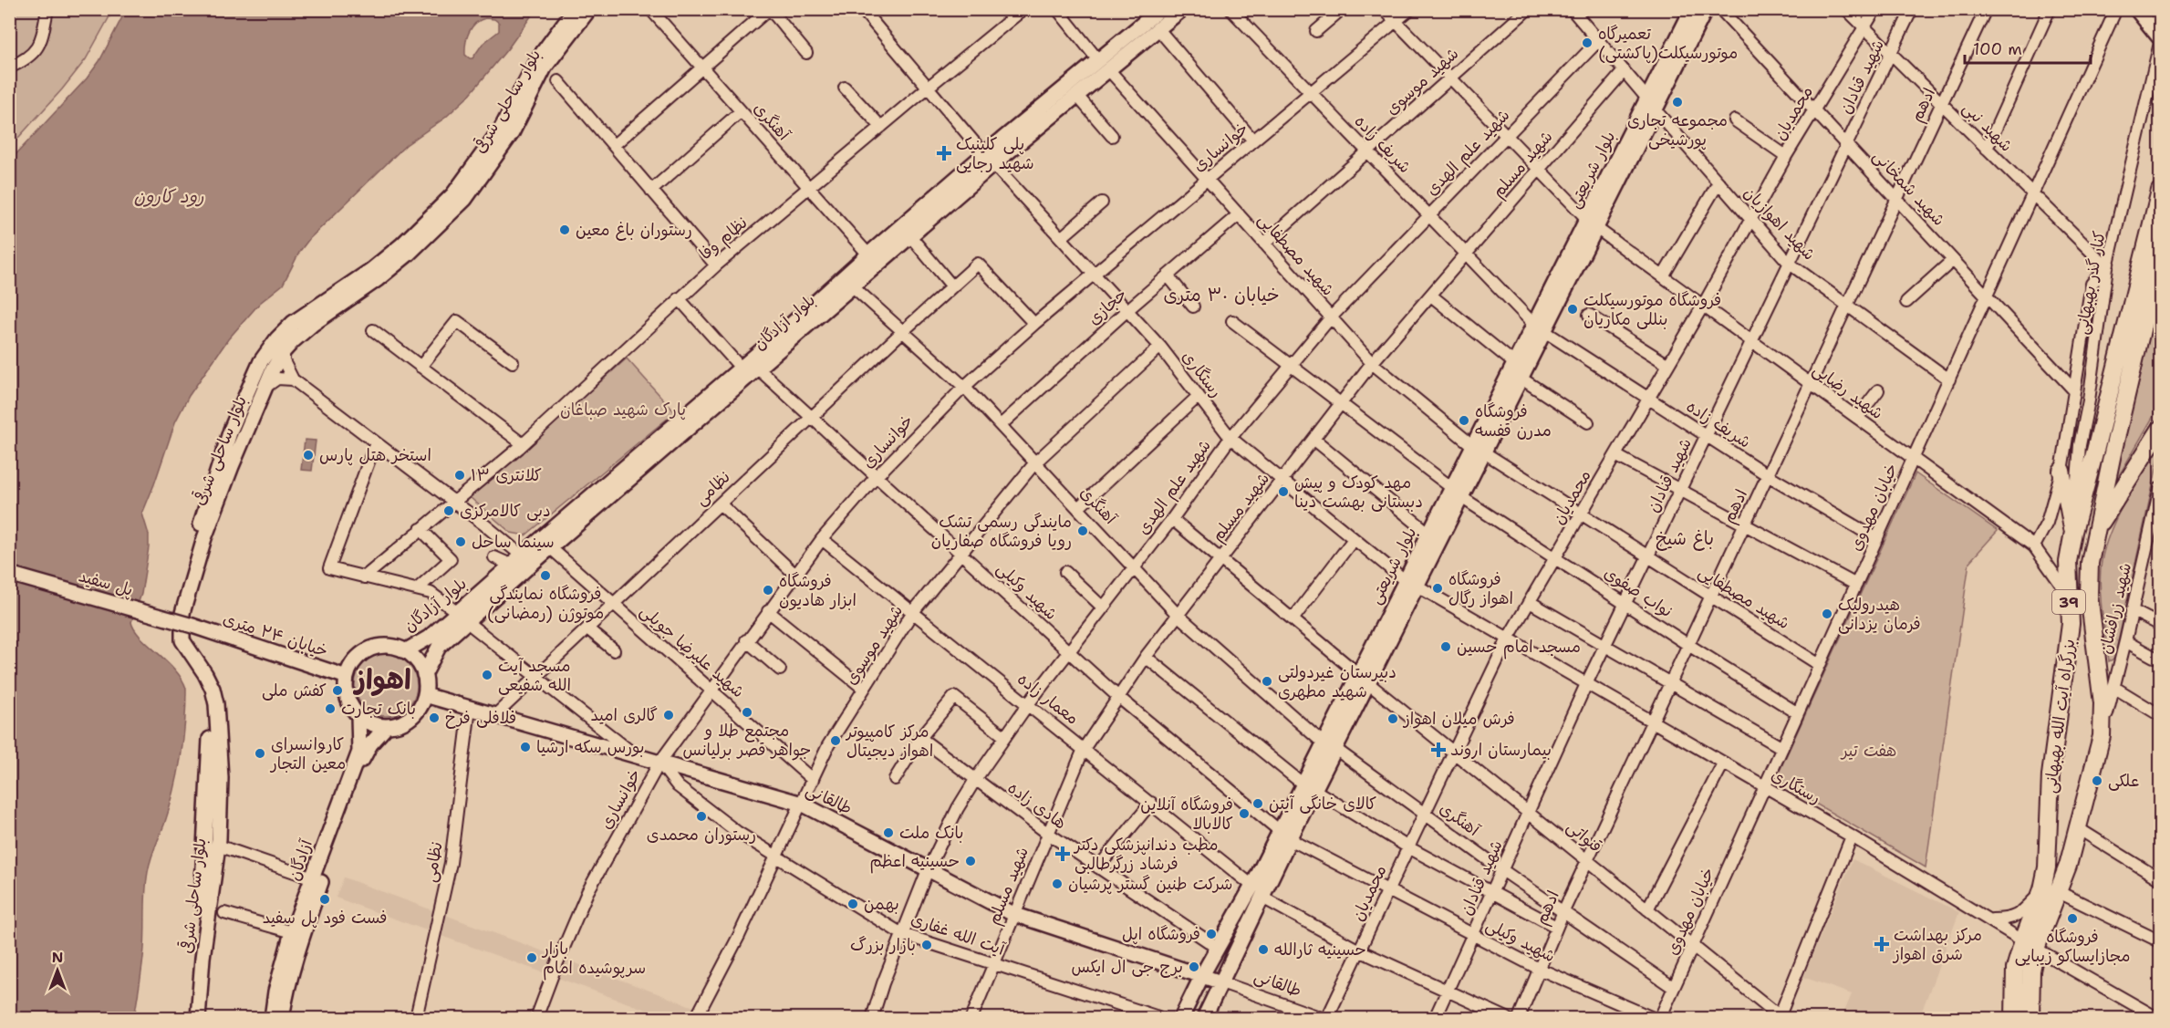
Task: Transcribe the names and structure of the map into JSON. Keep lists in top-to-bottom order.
{
  "streets": {
    "highway": ["39", "بزرگراه آیت الله بهبهانی"],
    "main road": [
      "بلوار ساحلی شرقی",
      "بلوار شریعتی",
      "بلوار آزادگان",
      "پل سفید",
      "خیابان ۲۴ متری",
      "طالقانی",
      "آزادگان"
    ],
    "street": [
      "شهید قنادان",
      "شهید موسوی",
      "ادهم",
      "محمدیان",
      "آهنگری",
      "شهید نبی",
      "شریف زاده",
      "خوانساری",
      "شهید علم الهدی",
      "شهید مسلم",
      "شهید شمخانی",
      "شهید اهوازیان",
      "نظام وفا",
      "شهید مصطفایی",
      "کنار گذر بهبهانی",
      "حجازی",
      "رستگاری",
      "شهید رضایی",
      "نظامی",
      "خیابان مهدوی",
      "شهید وکیلی",
      "نواب صفوی",
      "شهید زرافشان",
      "شهید علیرضا جویلی",
      "معمار زاده",
      "هادی زاده",
      "قنواتی",
      "آیت الله غفاری"
    ]
  },
  "crossings": [
    ["شهید قنادان", "آهنگری"],
    ["شهید قنادان", "شهید نبی"],
    ["شهید قنادان", "شریف زاده"],
    ["شهید قنادان", "شهید شمخانی"],
    ["شهید قنادان", "شهید اهوازیان"],
    ["شهید قنادان", "شهید مصطفایی"],
    ["شهید قنادان", "رستگاری"],
    ["شهید قنادان", "شهید رضایی"],
    ["شهید قنادان", "شهید وکیلی"],
    ["شهید قنادان", "نواب صفوی"],
    ["شهید قنادان", "قنواتی"],
    ["شهید موسوی", "آهنگری"],
    ["شهید موسوی", "شریف زاده"],
    ["شهید موسوی", "شهید مصطفایی"],
    ["شهید موسوی", "رستگاری"],
    ["شهید موسوی", "شهید رضایی"],
    ["شهید موسوی", "شهید وکیلی"],
    ["شهید موسوی", "شهید علیرضا جویلی"],
    ["شهید موسوی", "معمار زاده"],
    ["شهید موسوی", "طالقانی"],
    ["شهید موسوی", "آیت الله غفاری"],
    ["ادهم", "آهنگری"],
    ["ادهم", "شهید نبی"],
    ["ادهم", "شریف زاده"],
    ["ادهم", "شهید شمخانی"],
    ["ادهم", "شهید اهوازیان"],
    ["ادهم", "شهید مصطفایی"],
    ["ادهم", "رستگاری"],
    ["ادهم", "شهید رضایی"],
    ["ادهم", "شهید وکیلی"],
    ["ادهم", "نواب صفوی"],
    ["ادهم", "قنواتی"],
    ["محمدیان", "آهنگری"],
    ["محمدیان", "شهید نبی"],
    ["محمدیان", "شریف زاده"],
    ["محمدیان", "شهید شمخانی"],
    ["محمدیان", "شهید اهوازیان"],
    ["محمدیان", "شهید مصطفایی"],
    ["محمدیان", "رستگاری"],
    ["محمدیان", "شهید رضایی"],
    ["محمدیان", "شهید وکیلی"],
    ["محمدیان", "نواب صفوی"],
    ["محمدیان", "قنواتی"],
    ["آهنگری", "خوانساری"],
    ["آهنگری", "شهید علم الهدی"],
    ["آهنگری", "شهید مسلم"],
    ["آهنگری", "بلوار شریعتی"],
    ["آهنگری", "نظام وفا"],
    ["آهنگری", "حجازی"],
    ["آهنگری", "بلوار آزادگان"],
    ["آهنگری", "نظامی"],
    ["آهنگری", "خیابان مهدوی"],
    ["شهید نبی", "کنار گذر بهبهانی"],
    ["شهید نبی", "خیابان مهدوی"],
    ["شریف زاده", "خوانساری"],
    ["شریف زاده", "شهید علم الهدی"],
    ["شریف زاده", "شهید مسلم"],
    ["شریف زاده", "بلوار شریعتی"],
    ["شریف زاده", "خیابان مهدوی"],
    ["خوانساری", "شهید مصطفایی"],
    ["خوانساری", "رستگاری"],
    ["خوانساری", "شهید رضایی"],
    ["خوانساری", "نظامی"],
    ["خوانساری", "شهید وکیلی"],
    ["خوانساری", "شهید علیرضا جویلی"],
    ["خوانساری", "معمار زاده"],
    ["خوانساری", "طالقانی"],
    ["خوانساری", "آیت الله غفاری"],
    ["شهید علم الهدی", "شهید اهوازیان"],
    ["شهید علم الهدی", "شهید مصطفایی"],
    ["شهید علم الهدی", "رستگاری"],
    ["شهید علم الهدی", "شهید رضایی"],
    ["شهید علم الهدی", "شهید وکیلی"],
    ["شهید علم الهدی", "نواب صفوی"],
    ["شهید علم الهدی", "معمار زاده"],
    ["شهید علم الهدی", "طالقانی"],
    ["شهید علم الهدی", "هادی زاده"],
    ["شهید علم الهدی", "قنواتی"],
    ["شهید علم الهدی", "آیت الله غفاری"],
    ["شهید مسلم", "شهید اهوازیان"],
    ["شهید مسلم", "شهید مصطفایی"],
    ["شهید مسلم", "رستگاری"],
    ["شهید مسلم", "شهید رضایی"],
    ["شهید مسلم", "شهید وکیلی"],
    ["شهید مسلم", "نواب صفوی"],
    ["شهید مسلم", "معمار زاده"],
    ["شهید مسلم", "طالقانی"],
    ["شهید مسلم", "هادی زاده"],
    ["شهید مسلم", "قنواتی"],
    ["شهید مسلم", "آیت الله غفاری"],
    ["بلوار شریعتی", "شهید اهوازیان"],
    ["بلوار شریعتی", "شهید مصطفایی"],
    ["بلوار شریعتی", "رستگاری"],
    ["بلوار شریعتی", "شهید رضایی"],
    ["بلوار شریعتی", "شهید وکیلی"],
    ["بلوار شریعتی", "نواب صفوی"],
    ["بلوار شریعتی", "معمار زاده"],
    ["بلوار شریعتی", "طالقانی"],
    ["بلوار شریعتی", "هادی زاده"],
    ["بلوار شریعتی", "قنواتی"],
    ["شهید شمخانی", "خیابان مهدوی"],
    ["شهید اهوازیان", "خیابان مهدوی"],
    ["نظام وفا", "رستگاری"],
    ["شهید مصطفایی", "حجازی"],
    ["شهید مصطفایی", "بلوار آزادگان"],
    ["شهید مصطفایی", "خیابان مهدوی"],
    ["کنار گذر بهبهانی", "بزرگراه آیت الله بهبهانی"],
    ["حجازی", "رستگاری"],
    ["بلوار آزادگان", "رستگاری"],
    ["بلوار آزادگان", "شهید وکیلی"],
    ["بلوار آزادگان", "خیابان ۲۴ متری"],
    ["بلوار آزادگان", "شهید علیرضا جویلی"],
    ["بلوار آزادگان", "طالقانی"],
    ["بلوار آزادگان", "آزادگان"],
    ["رستگاری", "خیابان مهدوی"],
    ["رستگاری", "بزرگراه آیت الله بهبهانی"],
    ["شهید رضایی", "خیابان مهدوی"],
    ["شهید رضایی", "بزرگراه آیت الله بهبهانی"],
    ["نظامی", "شهید وکیلی"],
    ["نظامی", "شهید علیرضا جویلی"],
    ["نظامی", "طالقانی"],
    ["خیابان مهدوی", "نواب صفوی"],
    ["خیابان مهدوی", "قنواتی"],
    ["پل سفید", "خیابان ۲۴ متری"],
    ["شهید زرافشان", "بزرگراه آیت الله بهبهانی"],
    ["خیابان ۲۴ متری", "طالقانی"],
    ["خیابان ۲۴ متری", "آزادگان"],
    ["طالقانی", "آزادگان"],
    ["طالقانی", "آیت الله غفاری"]
  ],
  "districts": ["خیابان ۳۰ متری", "باغ شیخ", "اهواز"],
  "water": ["رود کارون"],
  "parks": ["پارک شهید صباغان", "هفت تیر"],
  "places": {
    "other": [
      "تعمیرگاه موتورسیکلت(پاکشتی)",
      "مجموعه تجاری پورشیخی",
      "رستوران باغ معین",
      "فروشگاه موتورسیکلت بنللی مکاریان",
      "فروشگاه مدرن قفسه",
      "استخر هتل پارس",
      "کلانتری ۱۳",
      "مهد کودک و پیش دبستانی بهشت دینا",
      "دبی کالامرکزی",
      "مایندگی رسمی تشک رویا فروشگاه صفاریان",
      "سینما ساحل",
      "فروشگاه نمایندگی موتوژن (رمضانی)",
      "فروشگاه اهواز رگال",
      "فروشگاه ابزار هادیون",
      "هیدرولیک فرمان یزدانی",
      "مسجد امام حسین",
      "مسجد آیت الله شفیعی",
      "دبیرستان غیردولتی شهید مطهری",
      "کفش ملی",
      "بانک تجارت",
      "مجتمع طلا و جواهر قصر برليانس",
      "گالری امید",
      "فلافلی فرخ",
      "فرش میلان اهواز",
      "مرکز کامپیوتر اهواز دیجیتال",
      "بورس سکه ارشیا",
      "کاروانسرای معین التجار",
      "علکی",
      "کالای خانگی آیتن",
      "فروشگاه آنلاین کالابالا",
      "رستوران محمدی",
      "بانک ملت",
      "حسینیه اعظم",
      "شرکت طنین گستر پرشیان",
      "فست فود پل سفید",
      "بهمن",
      "فروشگاه مجازایساکو زیبایی",
      "فروشگاه اپل",
      "بازار بزرگ",
      "حسینیه ثارالله",
      "بازار سرپوشیده امام",
      "برج جی ال ایکس"
    ],
    "health": [
      "پلی کلینیک شهید رجایی",
      "بیمارستان اروند",
      "مطب دندانپزشکی دکتر فرشاد زرگرطالبی",
      "مرکز بهداشت شرق اهواز"
    ]
  },
  "scale_bar": "100 m",
  "north": "top"
}
